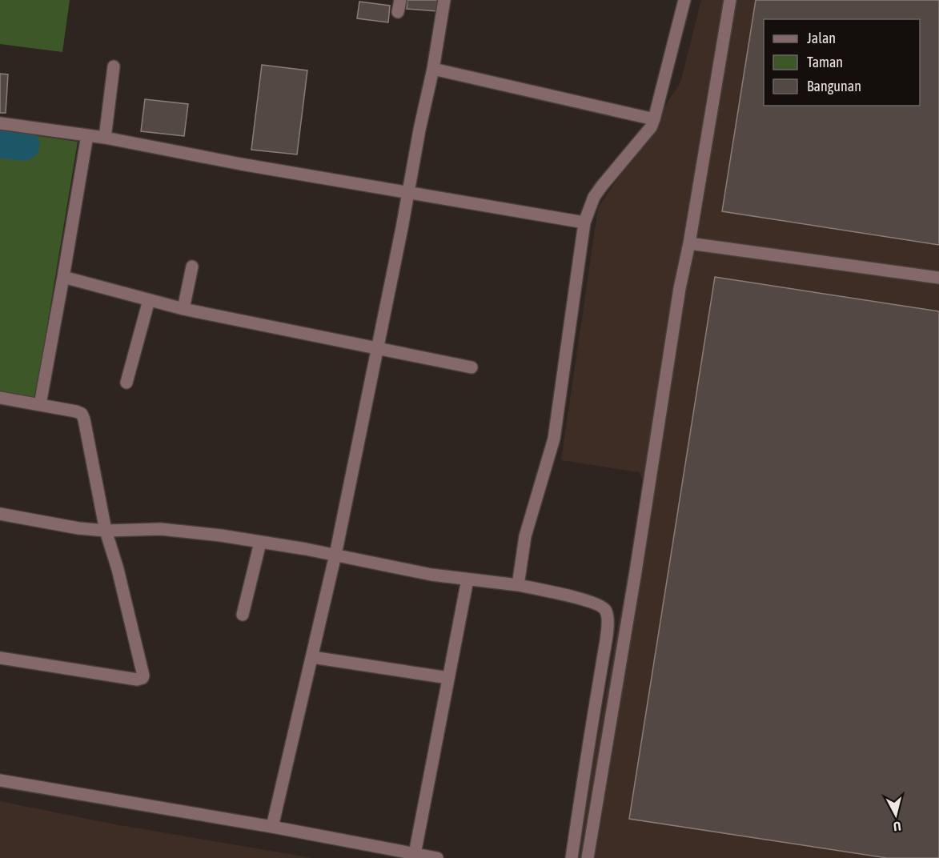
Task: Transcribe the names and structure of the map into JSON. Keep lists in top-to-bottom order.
{
  "legend": ["Jalan", "Taman", "Bangunan"],
  "north": "bottom"
}
